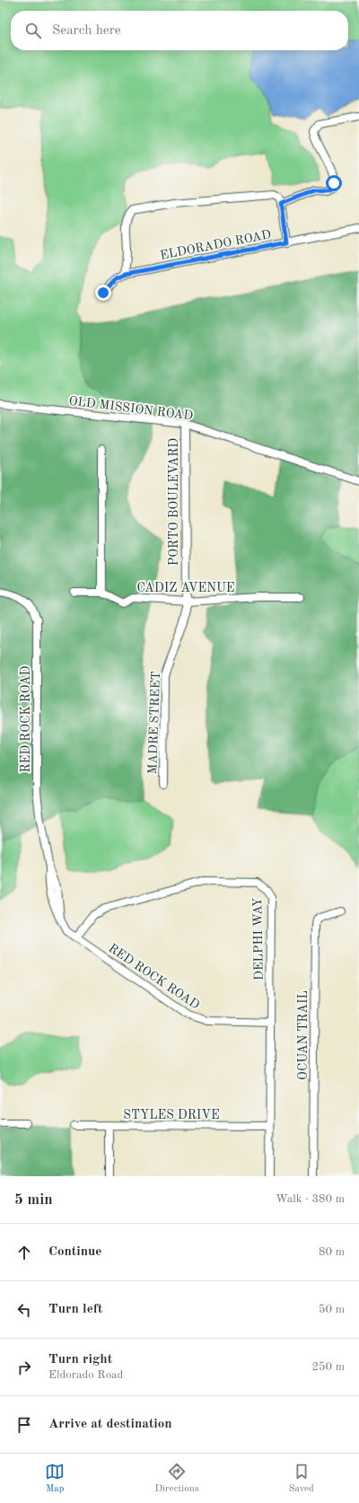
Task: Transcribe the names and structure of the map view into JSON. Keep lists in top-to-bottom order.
{
  "streets": {
    "street": [
      "ELDORADO ROAD",
      "OLD MISSION ROAD",
      "PORTO BOULEVARD",
      "CADIZ AVENUE",
      "RED ROCK ROAD",
      "MADRE STREET",
      "DELPHI WAY",
      "OCUAN TRAIL",
      "STYLES DRIVE"
    ]
  },
  "crossings": [
    ["OLD MISSION ROAD", "PORTO BOULEVARD"],
    ["PORTO BOULEVARD", "CADIZ AVENUE"],
    ["PORTO BOULEVARD", "MADRE STREET"],
    ["CADIZ AVENUE", "MADRE STREET"],
    ["RED ROCK ROAD", "DELPHI WAY"],
    ["DELPHI WAY", "STYLES DRIVE"]
  ],
  "page": {
    "search": "Search here",
    "heading": ["5 min", "Walk · 380 m"],
    "list": [
      ["Continue", "80 m"],
      ["Turn left", "50 m"],
      ["Turn right", "Eldorado Road", "250 m"],
      "Arrive at destination"
    ],
    "nav": ["Map", "Directions", "Saved"]
  }
}
